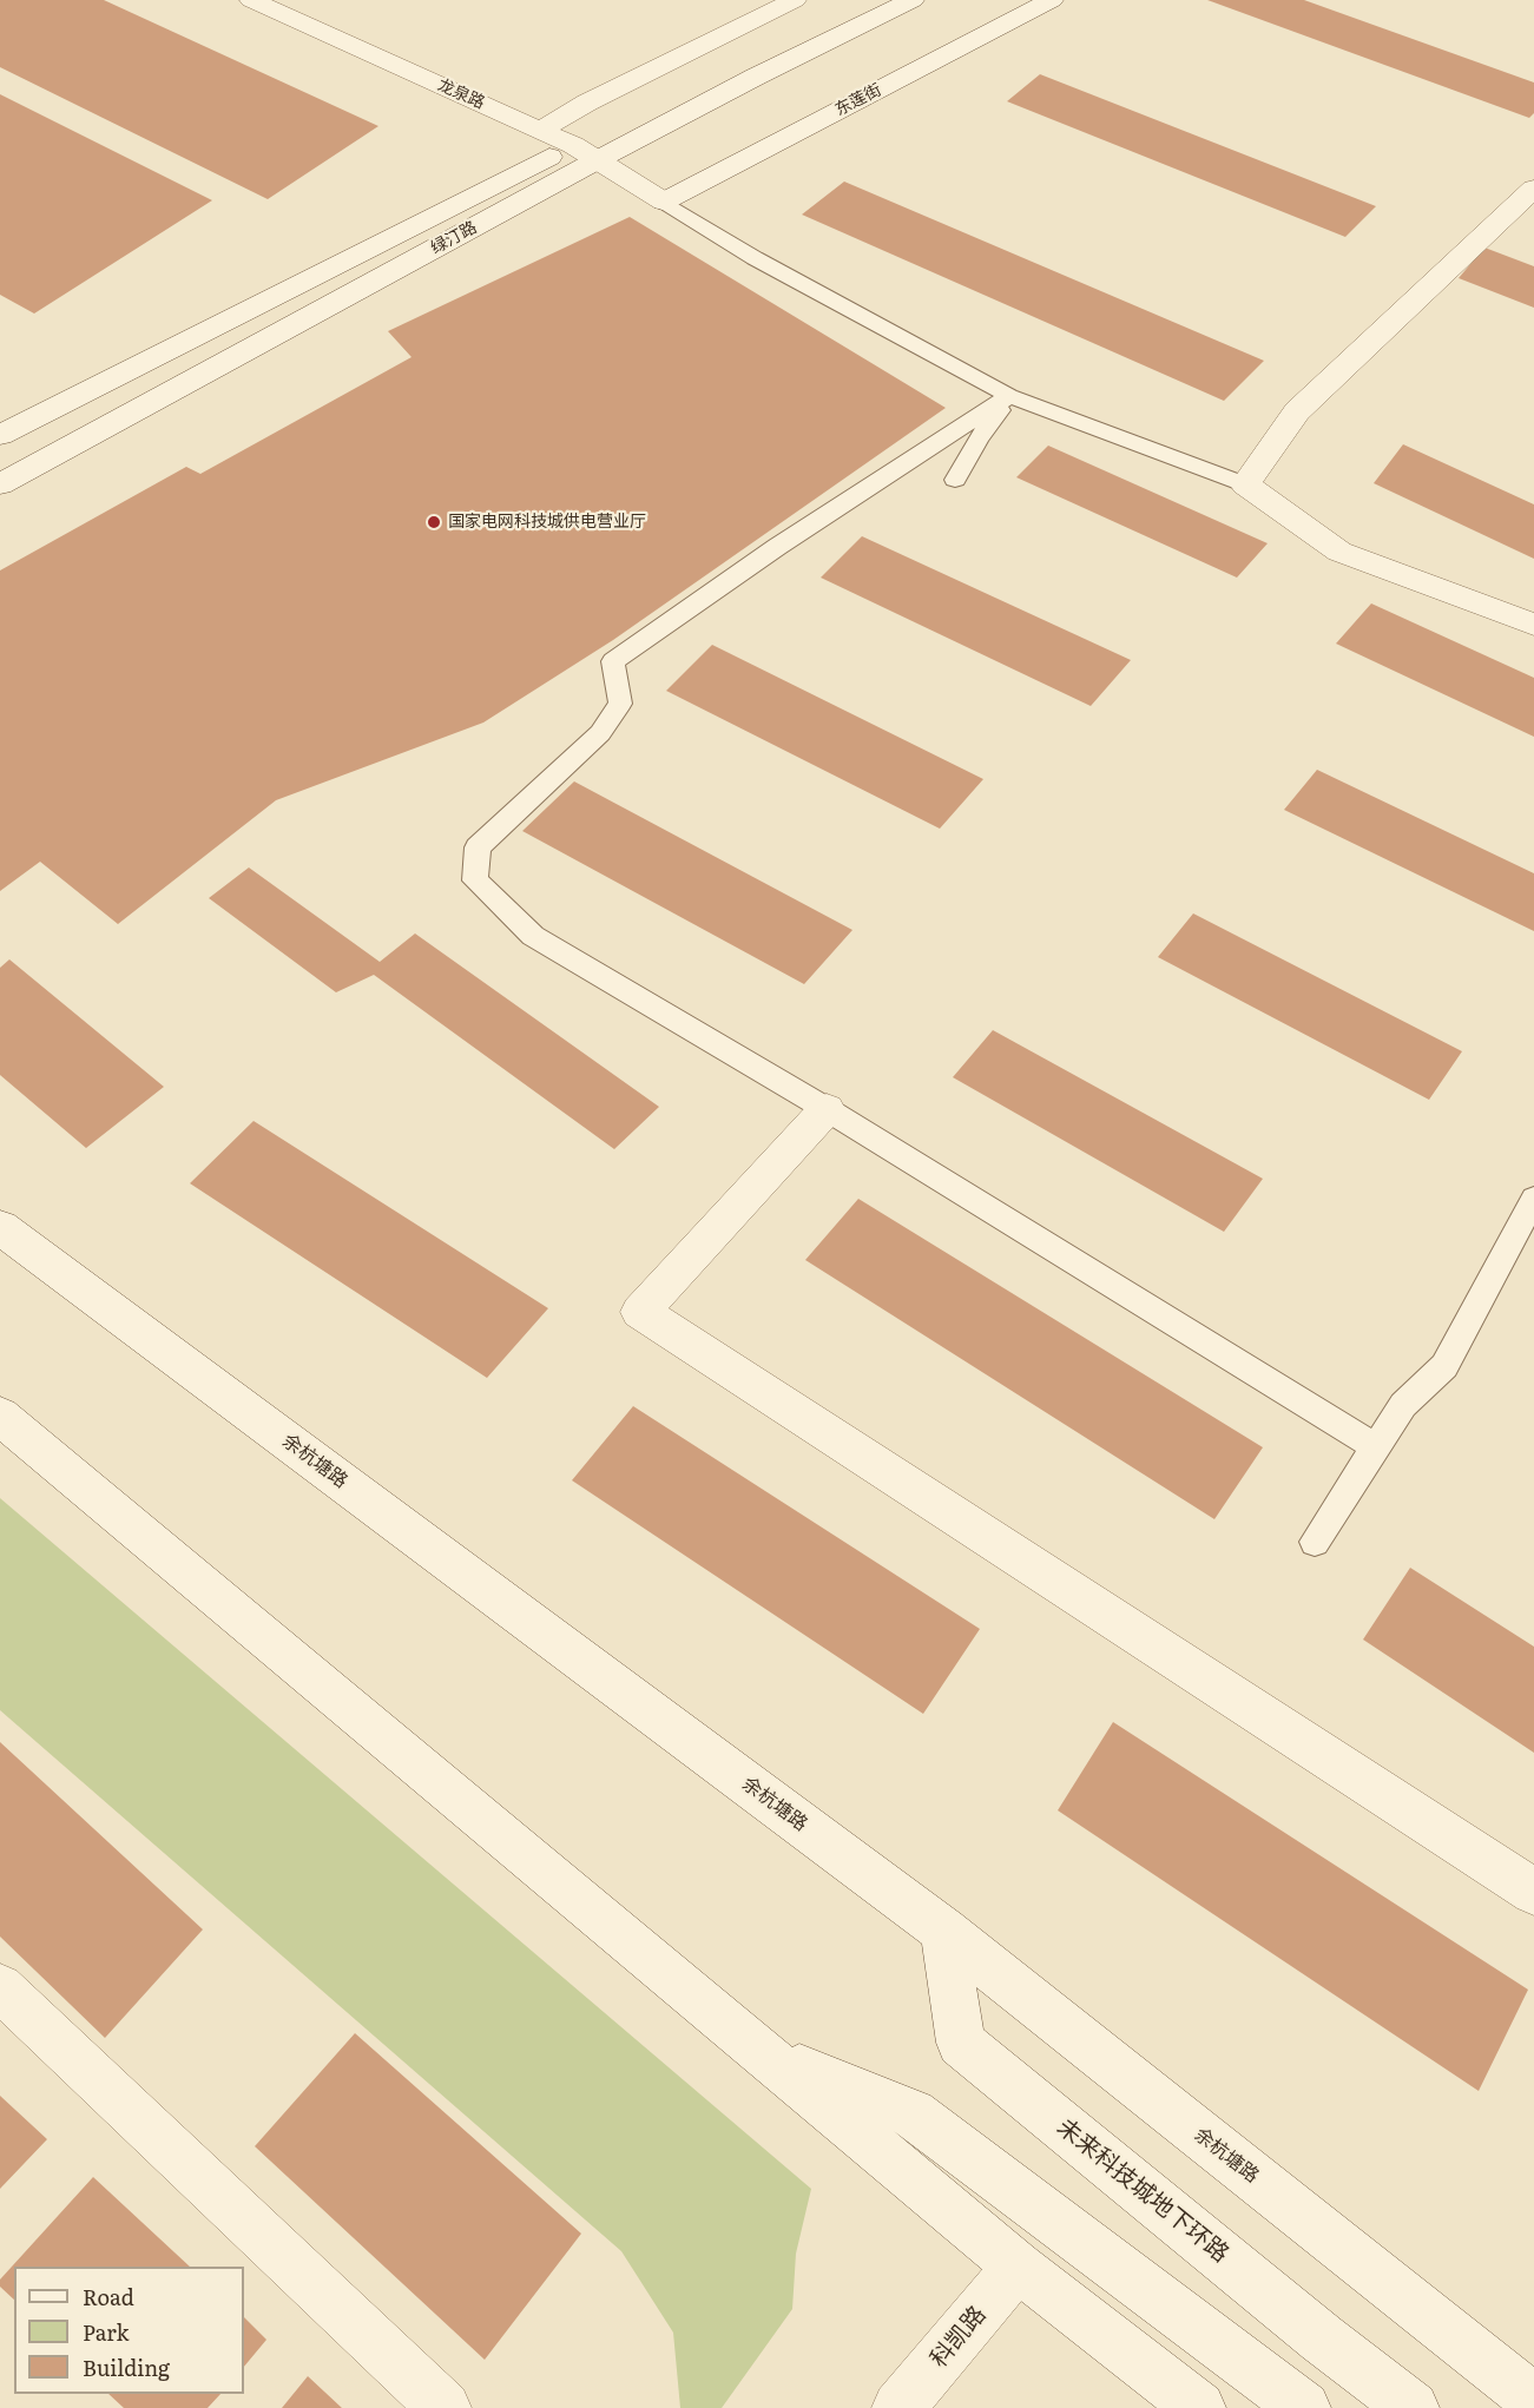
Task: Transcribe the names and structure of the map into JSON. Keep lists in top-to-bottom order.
{
  "streets": {
    "street": [
      "龙泉路",
      "东莲街",
      "绿汀路",
      "余杭塘路",
      "未来科技城地下环路",
      "科凯路"
    ]
  },
  "crossings": [
    ["龙泉路", "东莲街"],
    ["龙泉路", "绿汀路"],
    ["余杭塘路", "未来科技城地下环路"]
  ],
  "places": ["国家电网科技城供电营业厅"],
  "legend": ["Road", "Park", "Building"]
}
